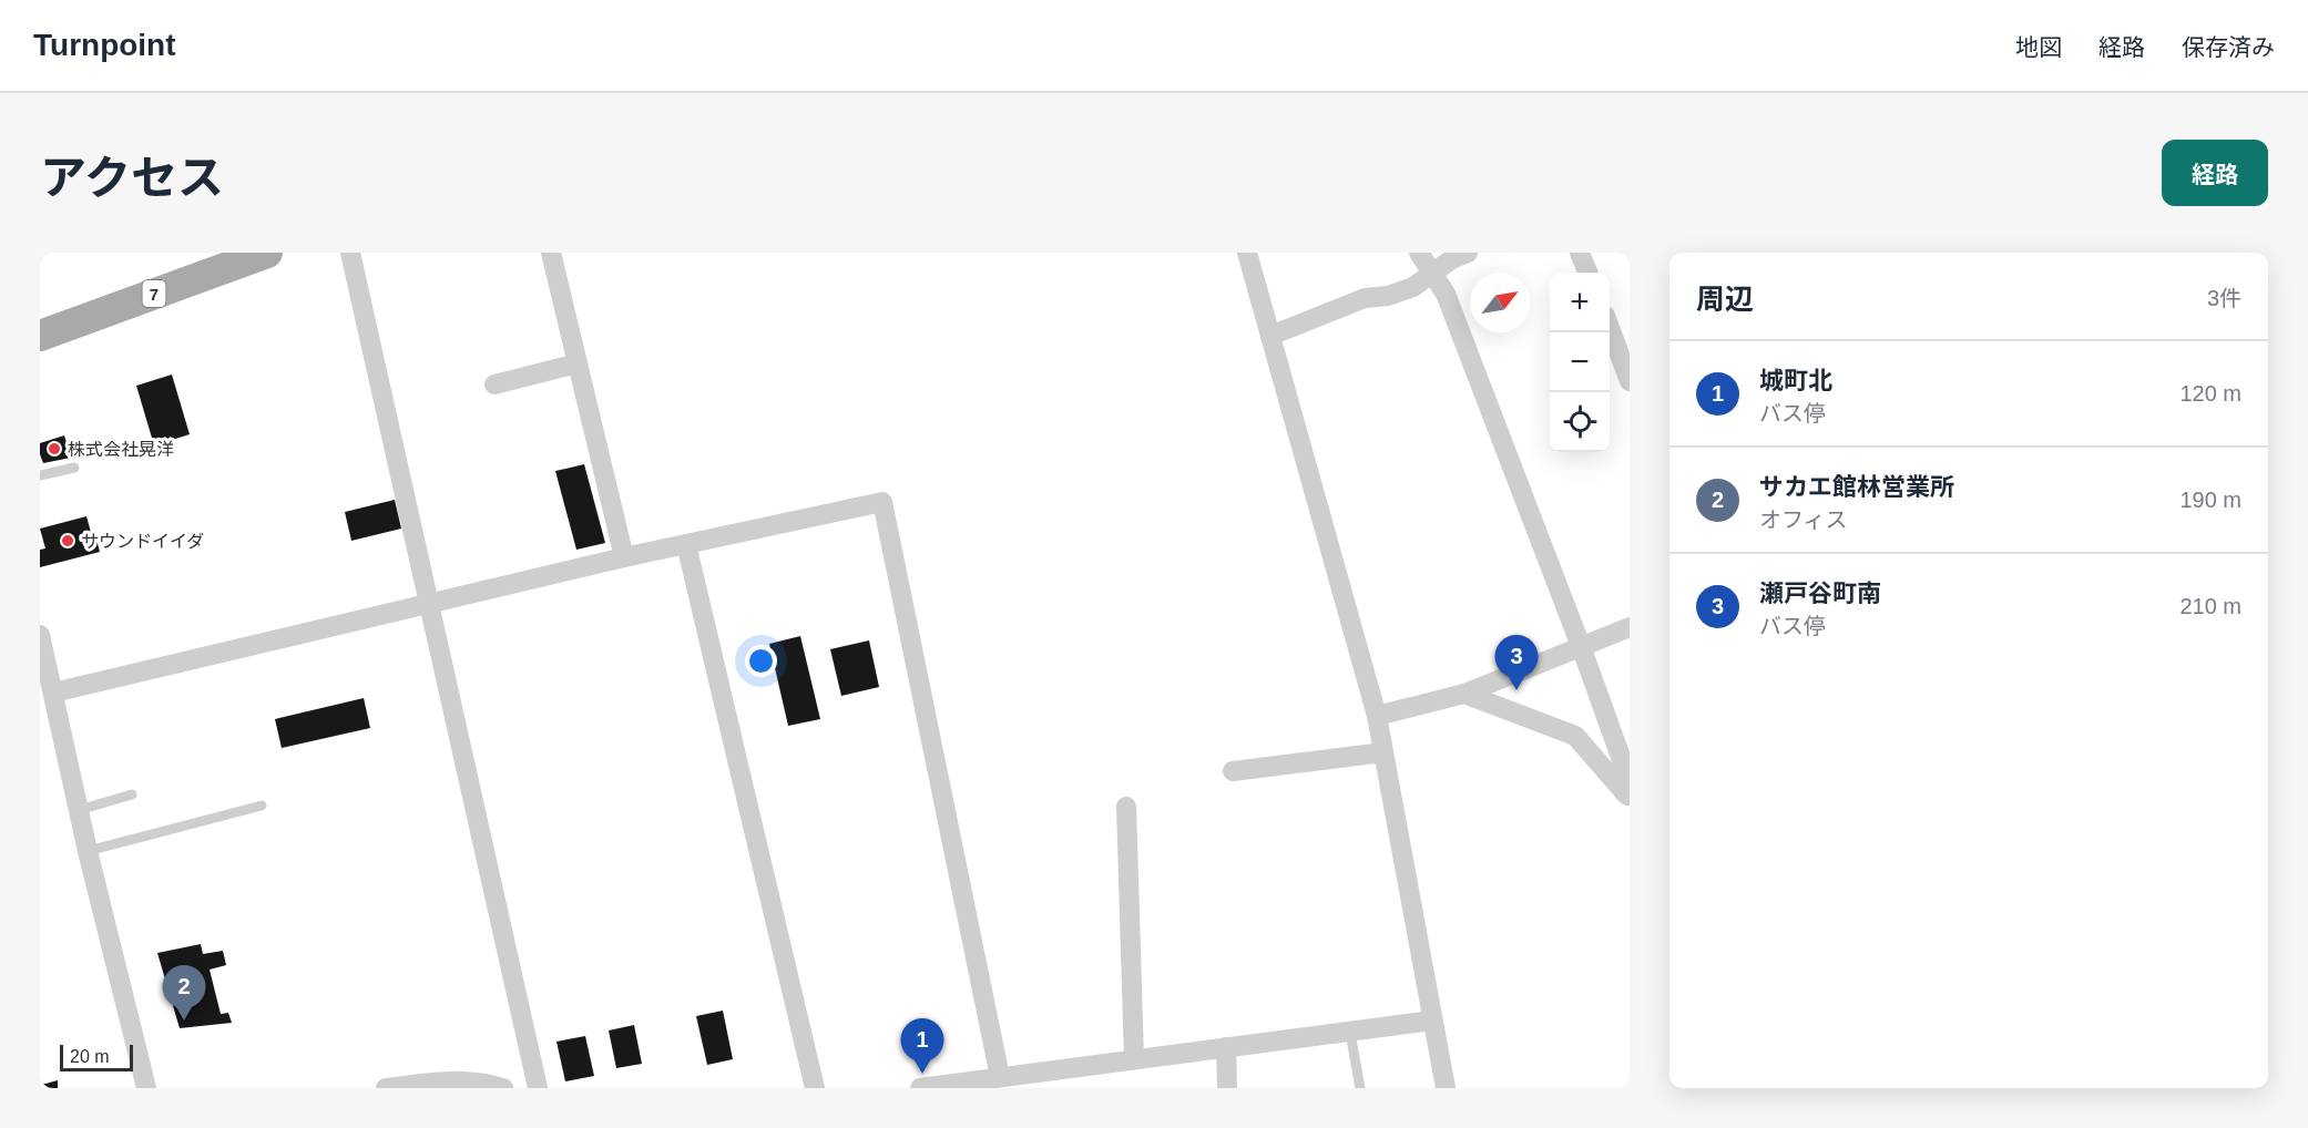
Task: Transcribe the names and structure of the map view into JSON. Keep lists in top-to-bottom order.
{
  "streets": {
    "main road": ["7"]
  },
  "places": ["株式会社晃洋", "サウンドイイダ"],
  "scale_bar": "20 m",
  "north": "top right",
  "page": {
    "header": "Turnpoint",
    "nav": ["地図", "経路", "保存済み"],
    "title": "アクセス",
    "buttons": "経路",
    "heading": ["周辺", "3件"],
    "map_buttons": ["+", "−"],
    "list": [
      {
        "mark": "1",
        "name": "城町北",
        "note": "バス停",
        "value": "120 m"
      },
      {
        "mark": "2",
        "name": "サカエ館林営業所",
        "note": "オフィス",
        "value": "190 m"
      },
      {
        "mark": "3",
        "name": "瀬戸谷町南",
        "note": "バス停",
        "value": "210 m"
      }
    ],
    "pins": ["3", "2", "1"],
    "scale": "20 m"
  }
}
